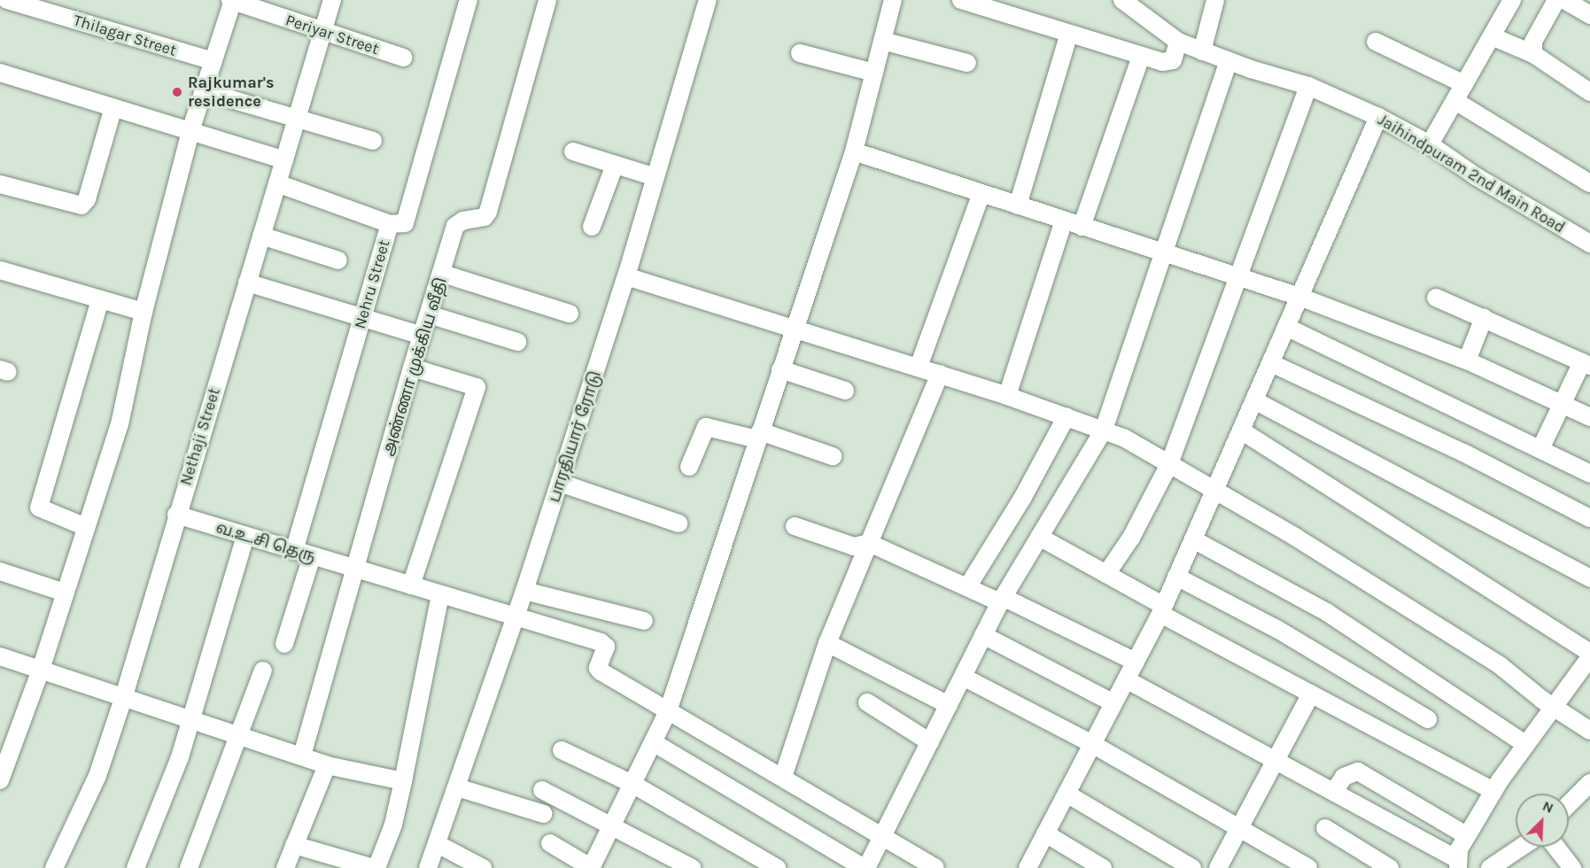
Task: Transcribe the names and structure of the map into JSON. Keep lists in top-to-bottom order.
{
  "streets": {
    "street": [
      "Periyar Street",
      "Thilagar Street",
      "Jaihindpuram 2nd Main Road",
      "Nehru Street",
      "அண்ணா முக்கிய வீதி",
      "Nethaji Street",
      "பாரதியார் ரோடு",
      "வ.உ.சி தெரு"
    ]
  },
  "crossings": [
    ["Periyar Street", "Nethaji Street"],
    ["Nehru Street", "வ.உ.சி தெரு"],
    ["அண்ணா முக்கிய வீதி", "வ.உ.சி தெரு"],
    ["Nethaji Street", "வ.உ.சி தெரு"],
    ["பாரதியார் ரோடு", "வ.உ.சி தெரு"]
  ],
  "places": ["Rajkumar's residence"],
  "north": "top right"
}
